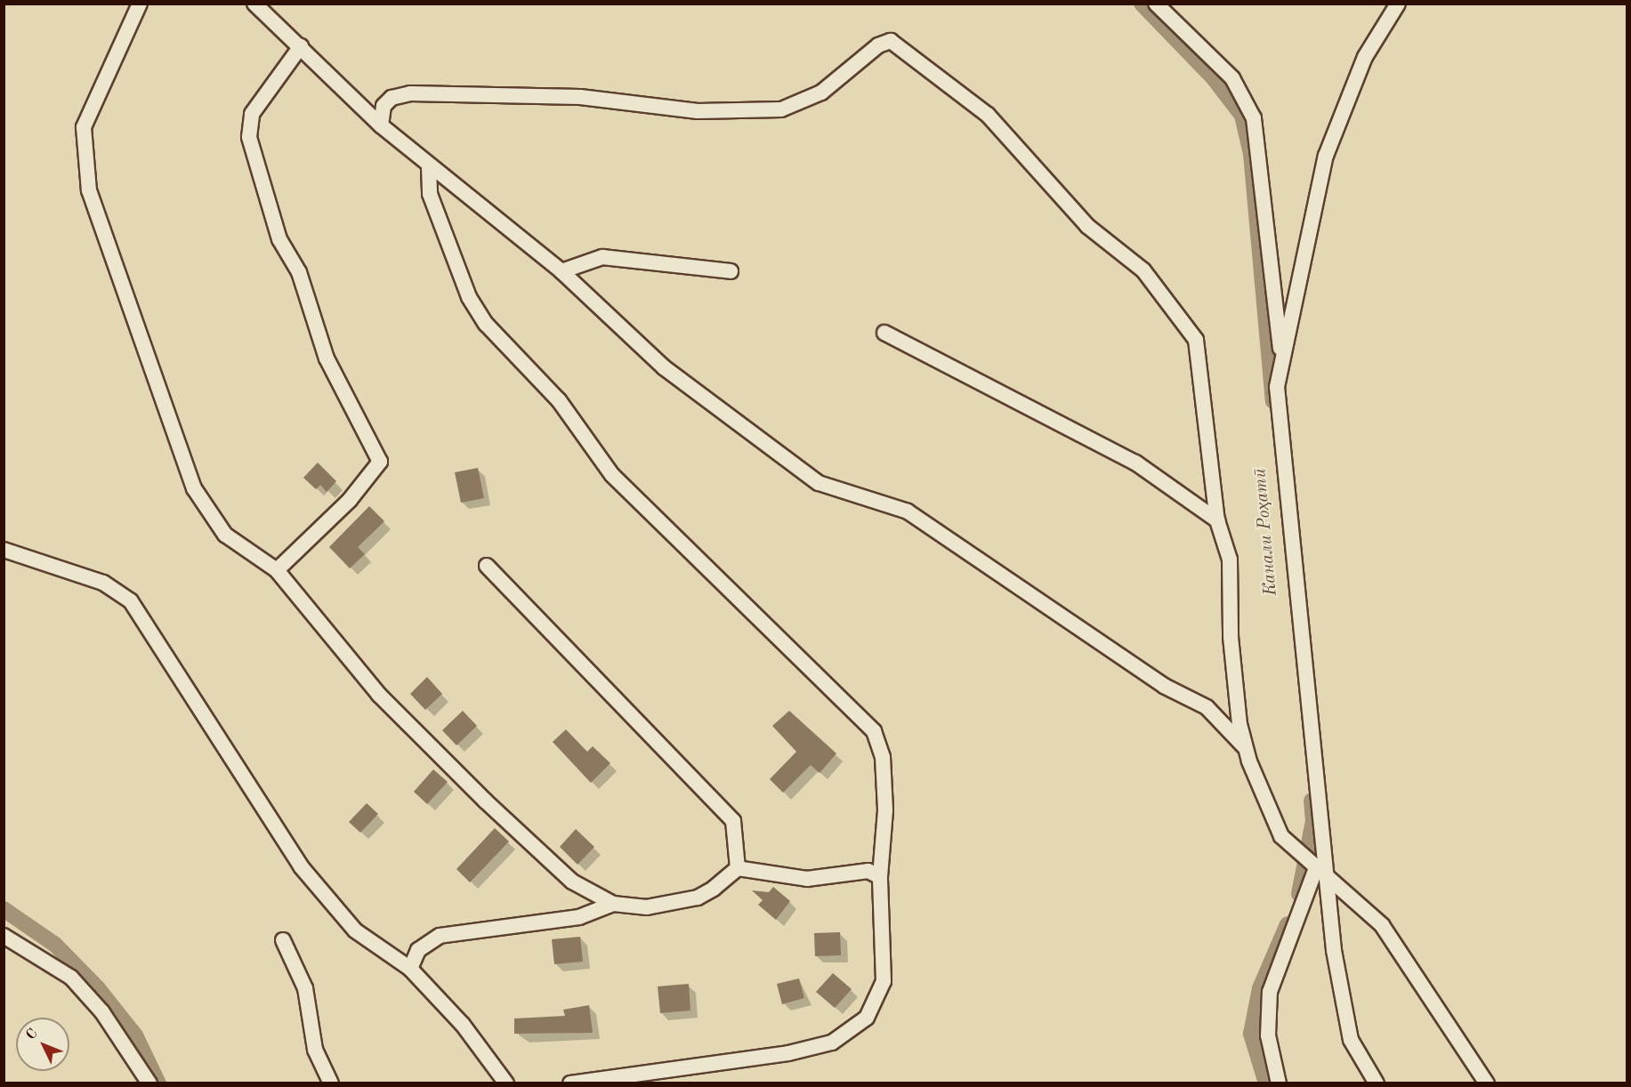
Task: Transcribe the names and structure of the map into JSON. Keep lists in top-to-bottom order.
{
  "water": ["Канали Роҳатӣ"],
  "north": "top left"
}
